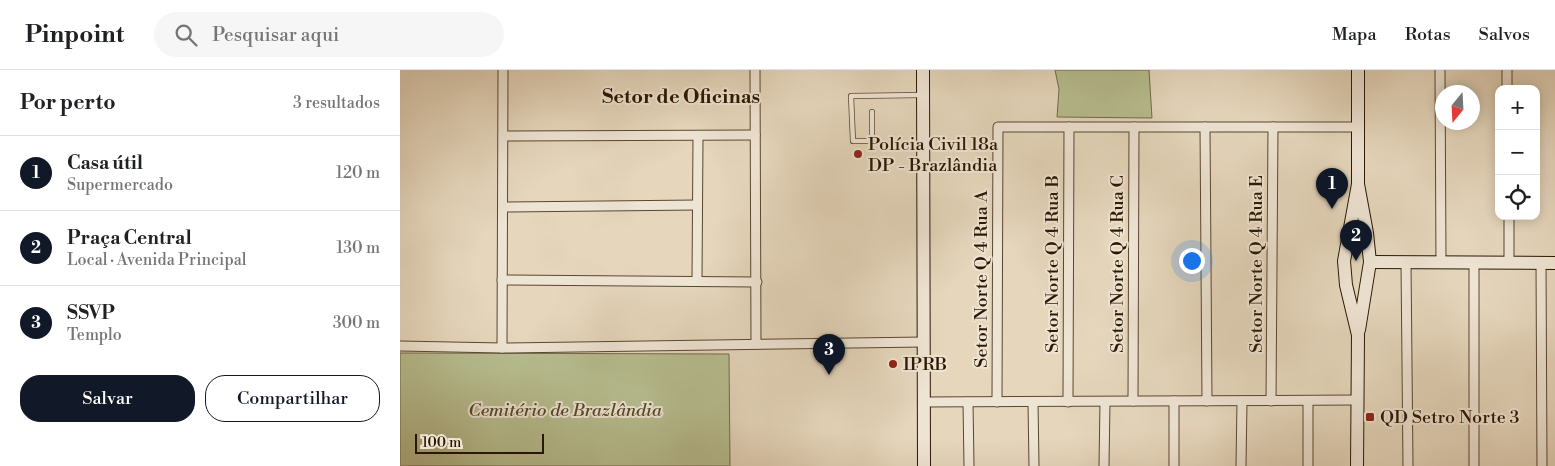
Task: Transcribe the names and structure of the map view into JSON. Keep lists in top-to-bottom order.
{
  "streets": {
    "street": [
      "Setor Norte Q 4 Rua B",
      "Setor Norte Q 4 Rua C",
      "Setor Norte Q 4 Rua E",
      "Setor Norte Q 4 Rua A"
    ]
  },
  "crossings": [
    ["Setor Norte Q 4 Rua B", "Setor Norte Q 4 Rua A"]
  ],
  "districts": ["Setor de Oficinas"],
  "parks": ["Cemitério de Brazlândia"],
  "places": {
    "other": ["Polícia Civil 18a DP - Brazlândia", "IPRB"],
    "transit": ["QD Setro Norte 3"]
  },
  "scale_bar": "100 m",
  "north": "bottom",
  "page": {
    "header": "Pinpoint",
    "search": "Pesquisar aqui",
    "nav": ["Mapa", "Rotas", "Salvos"],
    "heading": ["Por perto", "3 resultados"],
    "map_buttons": ["+", "−"],
    "list": [
      {
        "mark": "1",
        "name": "Casa útil",
        "note": "Supermercado",
        "value": "120 m"
      },
      {
        "mark": "2",
        "name": "Praça Central",
        "note": "Local · Avenida Principal",
        "value": "130 m"
      },
      {
        "mark": "3",
        "name": "SSVP",
        "note": "Templo",
        "value": "300 m"
      }
    ],
    "pins": ["1", "2", "3"],
    "buttons": ["Salvar", "Compartilhar"],
    "scale": "100 m"
  }
}
